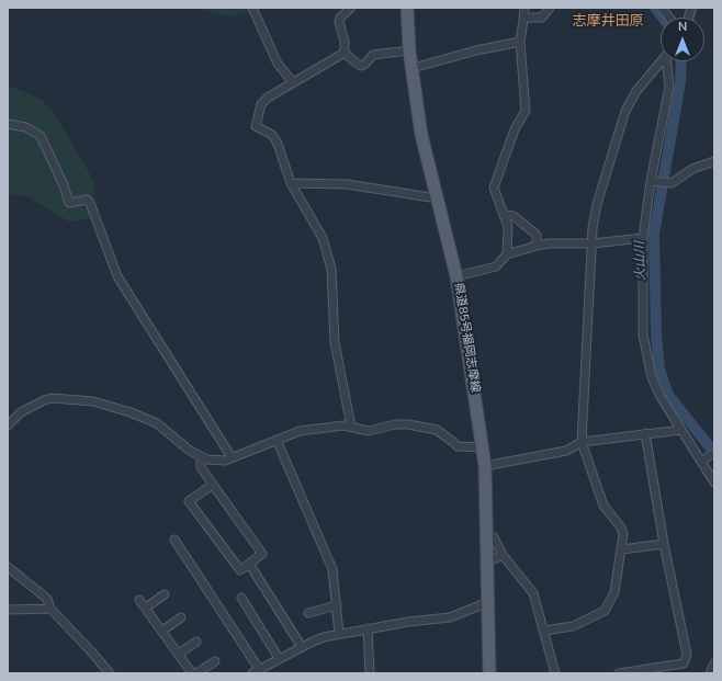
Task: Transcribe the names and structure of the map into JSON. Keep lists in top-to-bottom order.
{
  "streets": {
    "main road": ["県道85号福岡志摩線"]
  },
  "districts": ["志摩井田原"],
  "water": ["火山川"],
  "north": "top"
}
